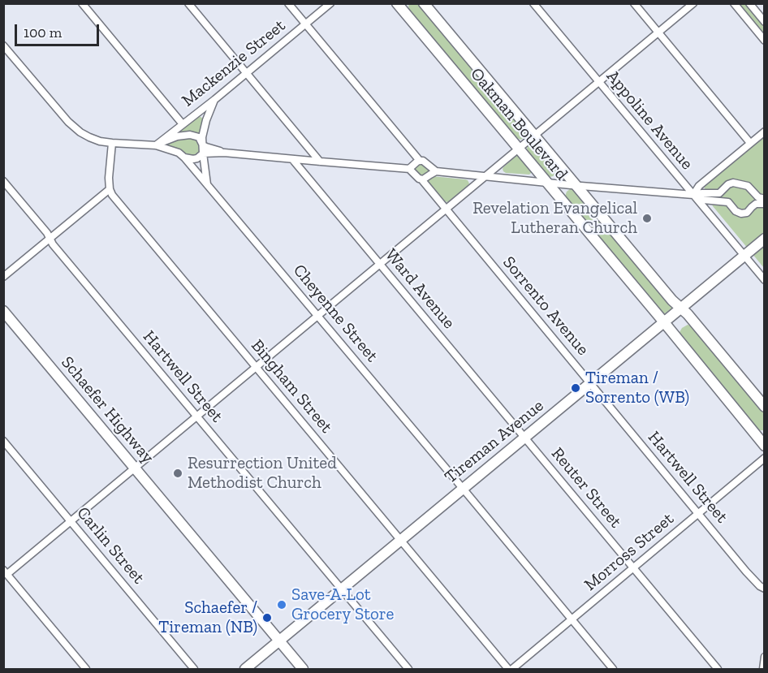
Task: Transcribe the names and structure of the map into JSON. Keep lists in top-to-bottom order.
{
  "streets": {
    "street": [
      "Mackenzie Street",
      "Appoline Avenue",
      "Oakman Boulevard",
      "Ward Avenue",
      "Sorrento Avenue",
      "Cheyenne Street",
      "Hartwell Street",
      "Bingham Street",
      "Schaefer Highway",
      "Tireman Avenue",
      "Reuter Street",
      "Carlin Street",
      "Morross Street"
    ]
  },
  "crossings": [
    ["Appoline Avenue", "Tireman Avenue"],
    ["Oakman Boulevard", "Tireman Avenue"],
    ["Ward Avenue", "Tireman Avenue"],
    ["Ward Avenue", "Reuter Street"],
    ["Sorrento Avenue", "Hartwell Street"],
    ["Sorrento Avenue", "Tireman Avenue"],
    ["Cheyenne Street", "Tireman Avenue"],
    ["Cheyenne Street", "Morross Street"],
    ["Hartwell Street", "Tireman Avenue"],
    ["Hartwell Street", "Morross Street"],
    ["Bingham Street", "Tireman Avenue"],
    ["Schaefer Highway", "Tireman Avenue"],
    ["Tireman Avenue", "Reuter Street"],
    ["Reuter Street", "Morross Street"]
  ],
  "places": [
    "Revelation Evangelical Lutheran Church",
    "Tireman / Sorrento (WB)",
    "Resurrection United Methodist Church",
    "Save-A-Lot Grocery Store",
    "Schaefer / Tireman (NB)"
  ],
  "scale_bar": "100 m"
}
